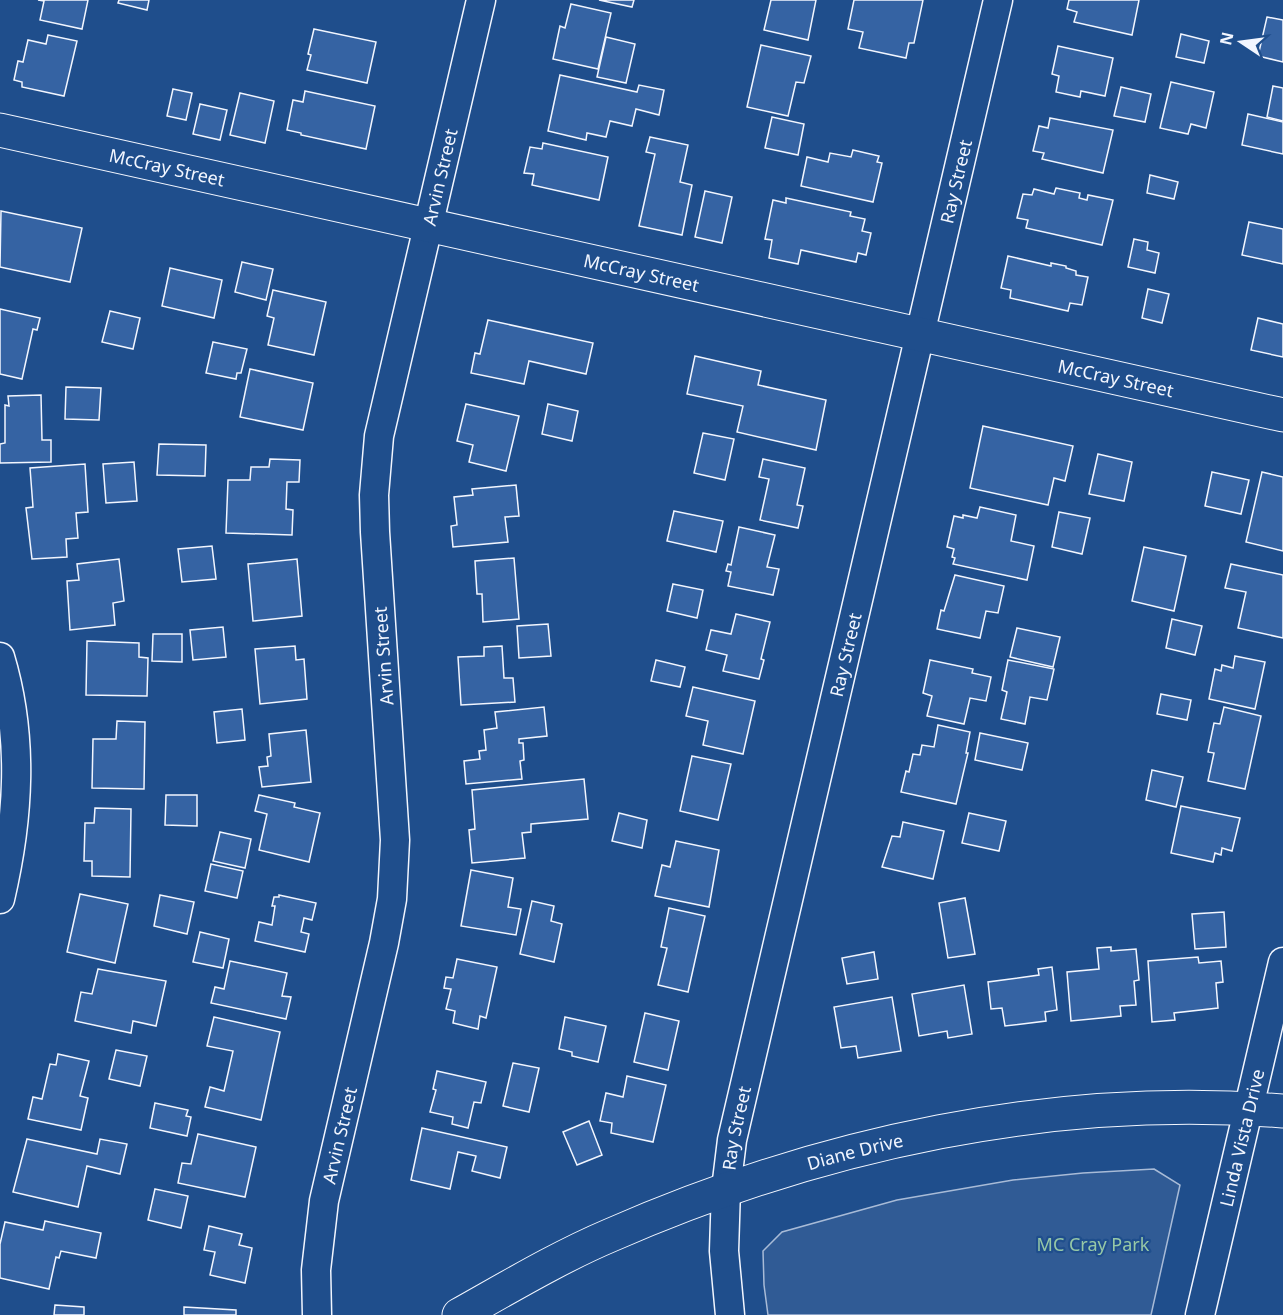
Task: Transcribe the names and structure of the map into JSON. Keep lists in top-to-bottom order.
{
  "streets": {
    "street": [
      "McCray Street",
      "Arvin Street",
      "Ray Street",
      "Linda Vista Drive",
      "Diane Drive"
    ]
  },
  "crossings": [
    ["McCray Street", "Arvin Street"],
    ["McCray Street", "Ray Street"],
    ["Ray Street", "Diane Drive"],
    ["Linda Vista Drive", "Diane Drive"]
  ],
  "parks": ["MC Cray Park"],
  "north": "left"
}
